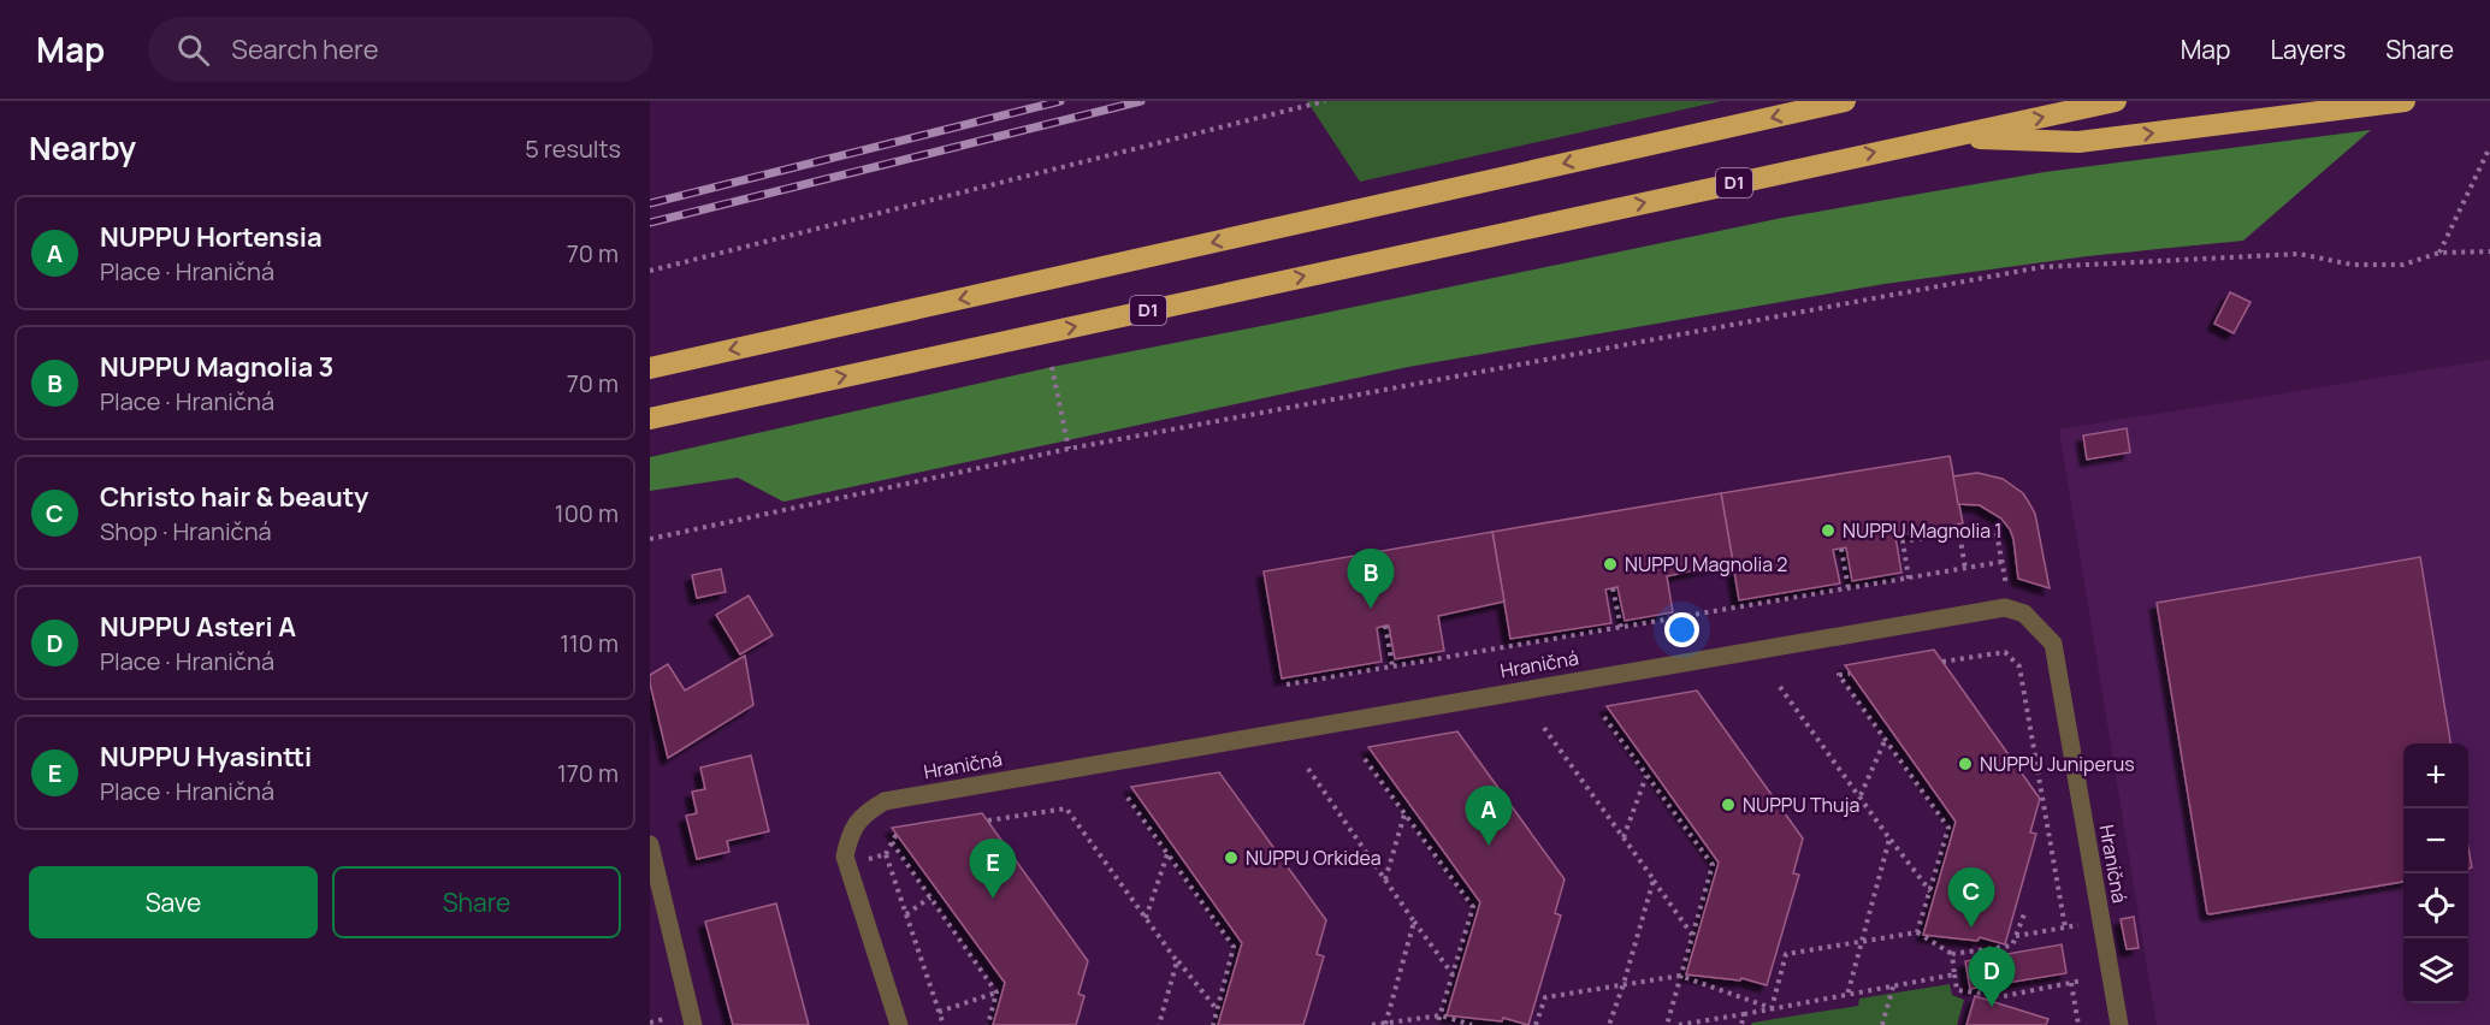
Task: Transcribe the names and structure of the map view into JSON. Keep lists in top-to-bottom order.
{
  "streets": {
    "highway": ["D1"],
    "street": ["Hraničná"]
  },
  "places": [
    "NUPPU Magnolia 1",
    "NUPPU Magnolia 2",
    "NUPPU Juniperus",
    "NUPPU Thuja",
    "NUPPU Orkidea"
  ],
  "page": {
    "header": "Map",
    "search": "Search here",
    "nav": ["Map", "Layers", "Share"],
    "heading": ["Nearby", "5 results"],
    "list": [
      {
        "mark": "A",
        "name": "NUPPU Hortensia",
        "note": "Place · Hraničná",
        "value": "70 m"
      },
      {
        "mark": "B",
        "name": "NUPPU Magnolia 3",
        "note": "Place · Hraničná",
        "value": "70 m"
      },
      {
        "mark": "C",
        "name": "Christo hair & beauty",
        "note": "Shop · Hraničná",
        "value": "100 m"
      },
      {
        "mark": "D",
        "name": "NUPPU Asteri A",
        "note": "Place · Hraničná",
        "value": "110 m"
      },
      {
        "mark": "E",
        "name": "NUPPU Hyasintti",
        "note": "Place · Hraničná",
        "value": "170 m"
      }
    ],
    "pins": [
      "B",
      "A",
      "E",
      "C",
      "D"
    ],
    "map_buttons": ["+", "−"],
    "buttons": ["Save", "Share"]
  }
}
